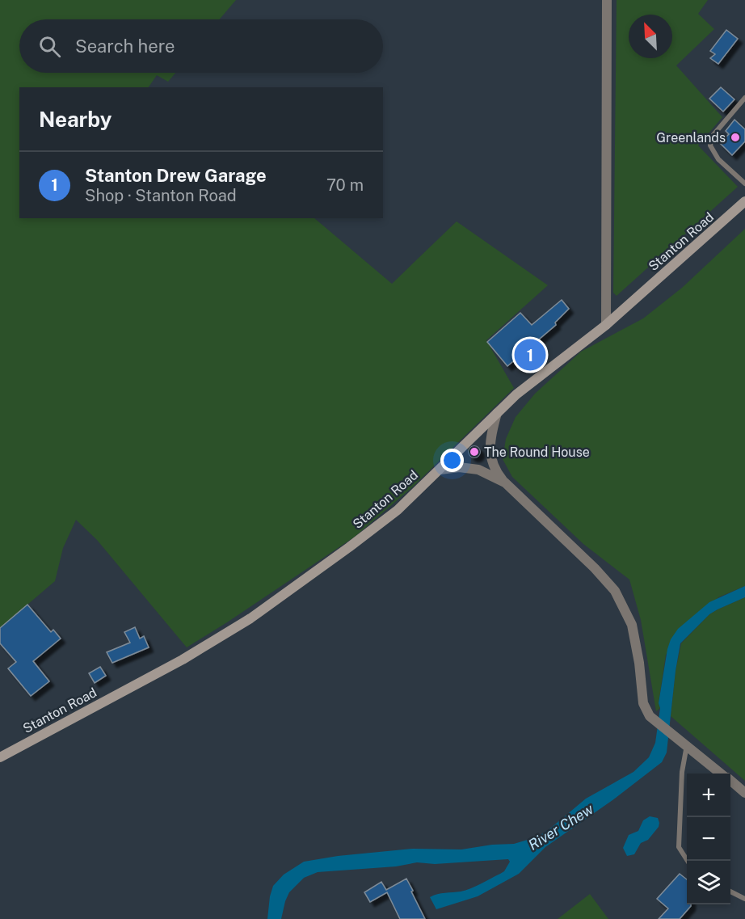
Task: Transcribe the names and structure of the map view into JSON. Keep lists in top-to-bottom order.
{
  "streets": {
    "main road": ["Stanton Road"]
  },
  "water": ["River Chew"],
  "places": ["Greenlands", "The Round House"],
  "north": "top left",
  "page": {
    "search": "Search here",
    "heading": "Nearby",
    "list": [
      {
        "mark": "1",
        "name": "Stanton Drew Garage",
        "note": "Shop · Stanton Road",
        "value": "70 m"
      }
    ],
    "pins": "1",
    "map_buttons": ["+", "−"]
  }
}
